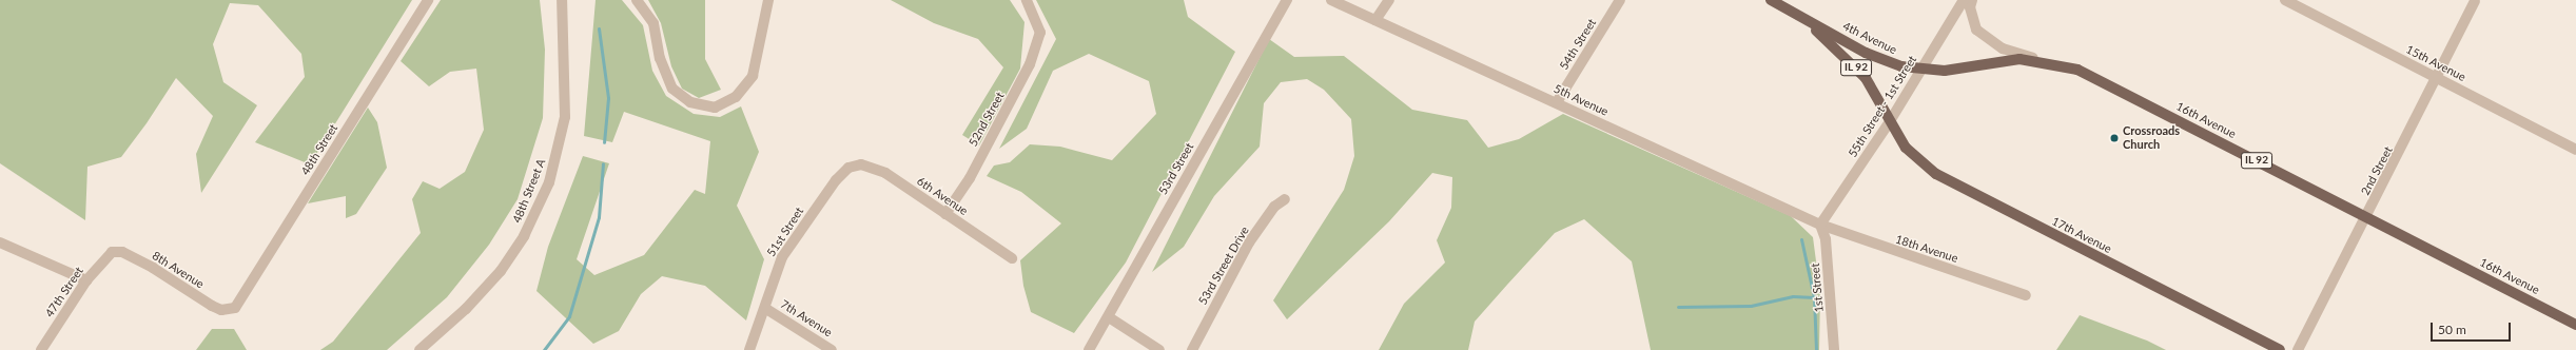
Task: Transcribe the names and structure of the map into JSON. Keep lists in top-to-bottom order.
{
  "streets": {
    "main road": [
      "4th Avenue",
      "IL 92",
      "16th Avenue",
      "17th Avenue"
    ],
    "street": [
      "54th Street",
      "15th Avenue",
      "5th Avenue",
      "55th Street - 1st Street",
      "52nd Street",
      "48th Street",
      "53rd Street",
      "2nd Street",
      "48th Street A",
      "6th Avenue",
      "51st Street",
      "18th Avenue",
      "53rd Street Drive",
      "8th Avenue",
      "1st Street",
      "47th Street",
      "7th Avenue"
    ]
  },
  "crossings": [
    ["4th Avenue", "55th Street - 1st Street"],
    ["4th Avenue", "16th Avenue"],
    ["4th Avenue", "17th Avenue"],
    ["54th Street", "5th Avenue"],
    ["15th Avenue", "2nd Street"],
    ["5th Avenue", "55th Street - 1st Street"],
    ["5th Avenue", "18th Avenue"],
    ["5th Avenue", "1st Street"],
    ["55th Street - 1st Street", "16th Avenue"],
    ["55th Street - 1st Street", "17th Avenue"],
    ["55th Street - 1st Street", "18th Avenue"],
    ["55th Street - 1st Street", "1st Street"],
    ["52nd Street", "6th Avenue"],
    ["16th Avenue", "2nd Street"],
    ["48th Street", "8th Avenue"],
    ["6th Avenue", "51st Street"],
    ["51st Street", "7th Avenue"],
    ["18th Avenue", "1st Street"],
    ["8th Avenue", "47th Street"]
  ],
  "places": ["Crossroads Church"],
  "scale_bar": "50 m"
}
